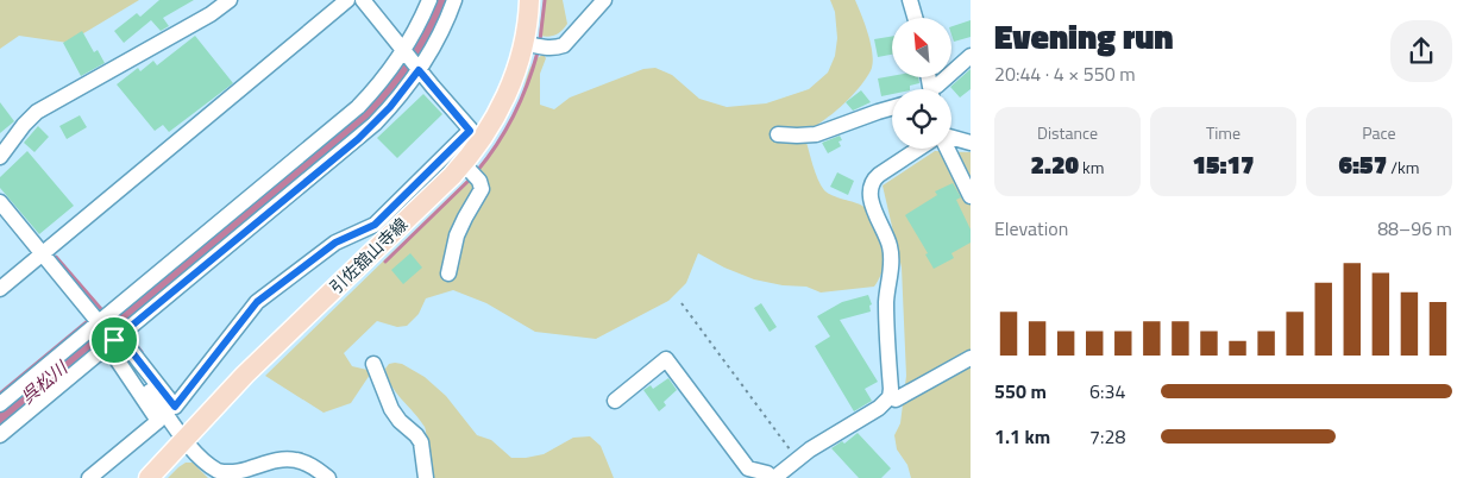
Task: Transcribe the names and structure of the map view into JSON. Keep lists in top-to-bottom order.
{
  "streets": {
    "main road": ["引佐舘山寺線"]
  },
  "water": ["呉松川"],
  "north": "top left",
  "page": {
    "heading": ["Evening run", "20:44 · 4 × 550 m"],
    "stats": [
      ["Distance", "2.20 km"],
      ["Time", "15:17"],
      ["Pace", "6:57 /km"]
    ],
    "chart": ["Elevation", "88–96 m"],
    "list": [
      {
        "name": "550 m",
        "note": "6:34"
      },
      {
        "name": "1.1 km",
        "note": "7:28"
      }
    ]
  }
}
